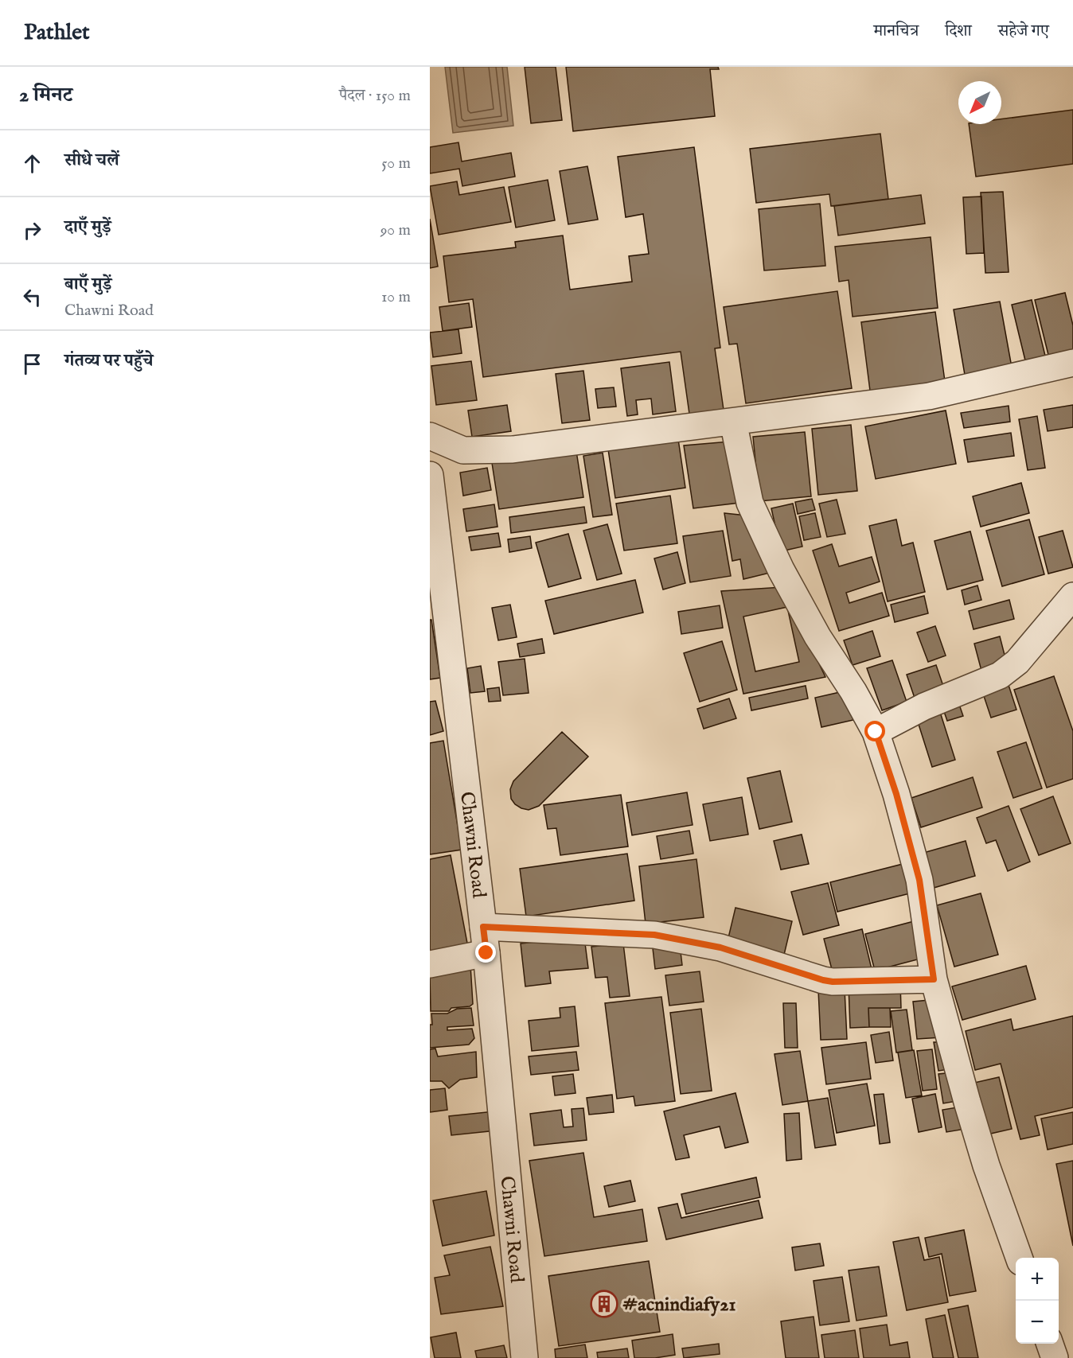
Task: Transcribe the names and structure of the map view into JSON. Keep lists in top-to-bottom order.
{
  "streets": {
    "street": ["Chawni Road"]
  },
  "places": {
    "building": ["#acnindiafy21"]
  },
  "north": "bottom left",
  "page": {
    "header": "Pathlet",
    "nav": ["मानचित्र", "दिशा", "सहेजे गए"],
    "heading": ["2 मिनट", "पैदल · 150 m"],
    "list": [
      ["सीधे चलें", "50 m"],
      ["दाएँ मुड़ें", "90 m"],
      ["बाएँ मुड़ें", "Chawni Road", "10 m"],
      "गंतव्य पर पहुँचे"
    ],
    "map_buttons": ["+", "−"]
  }
}
